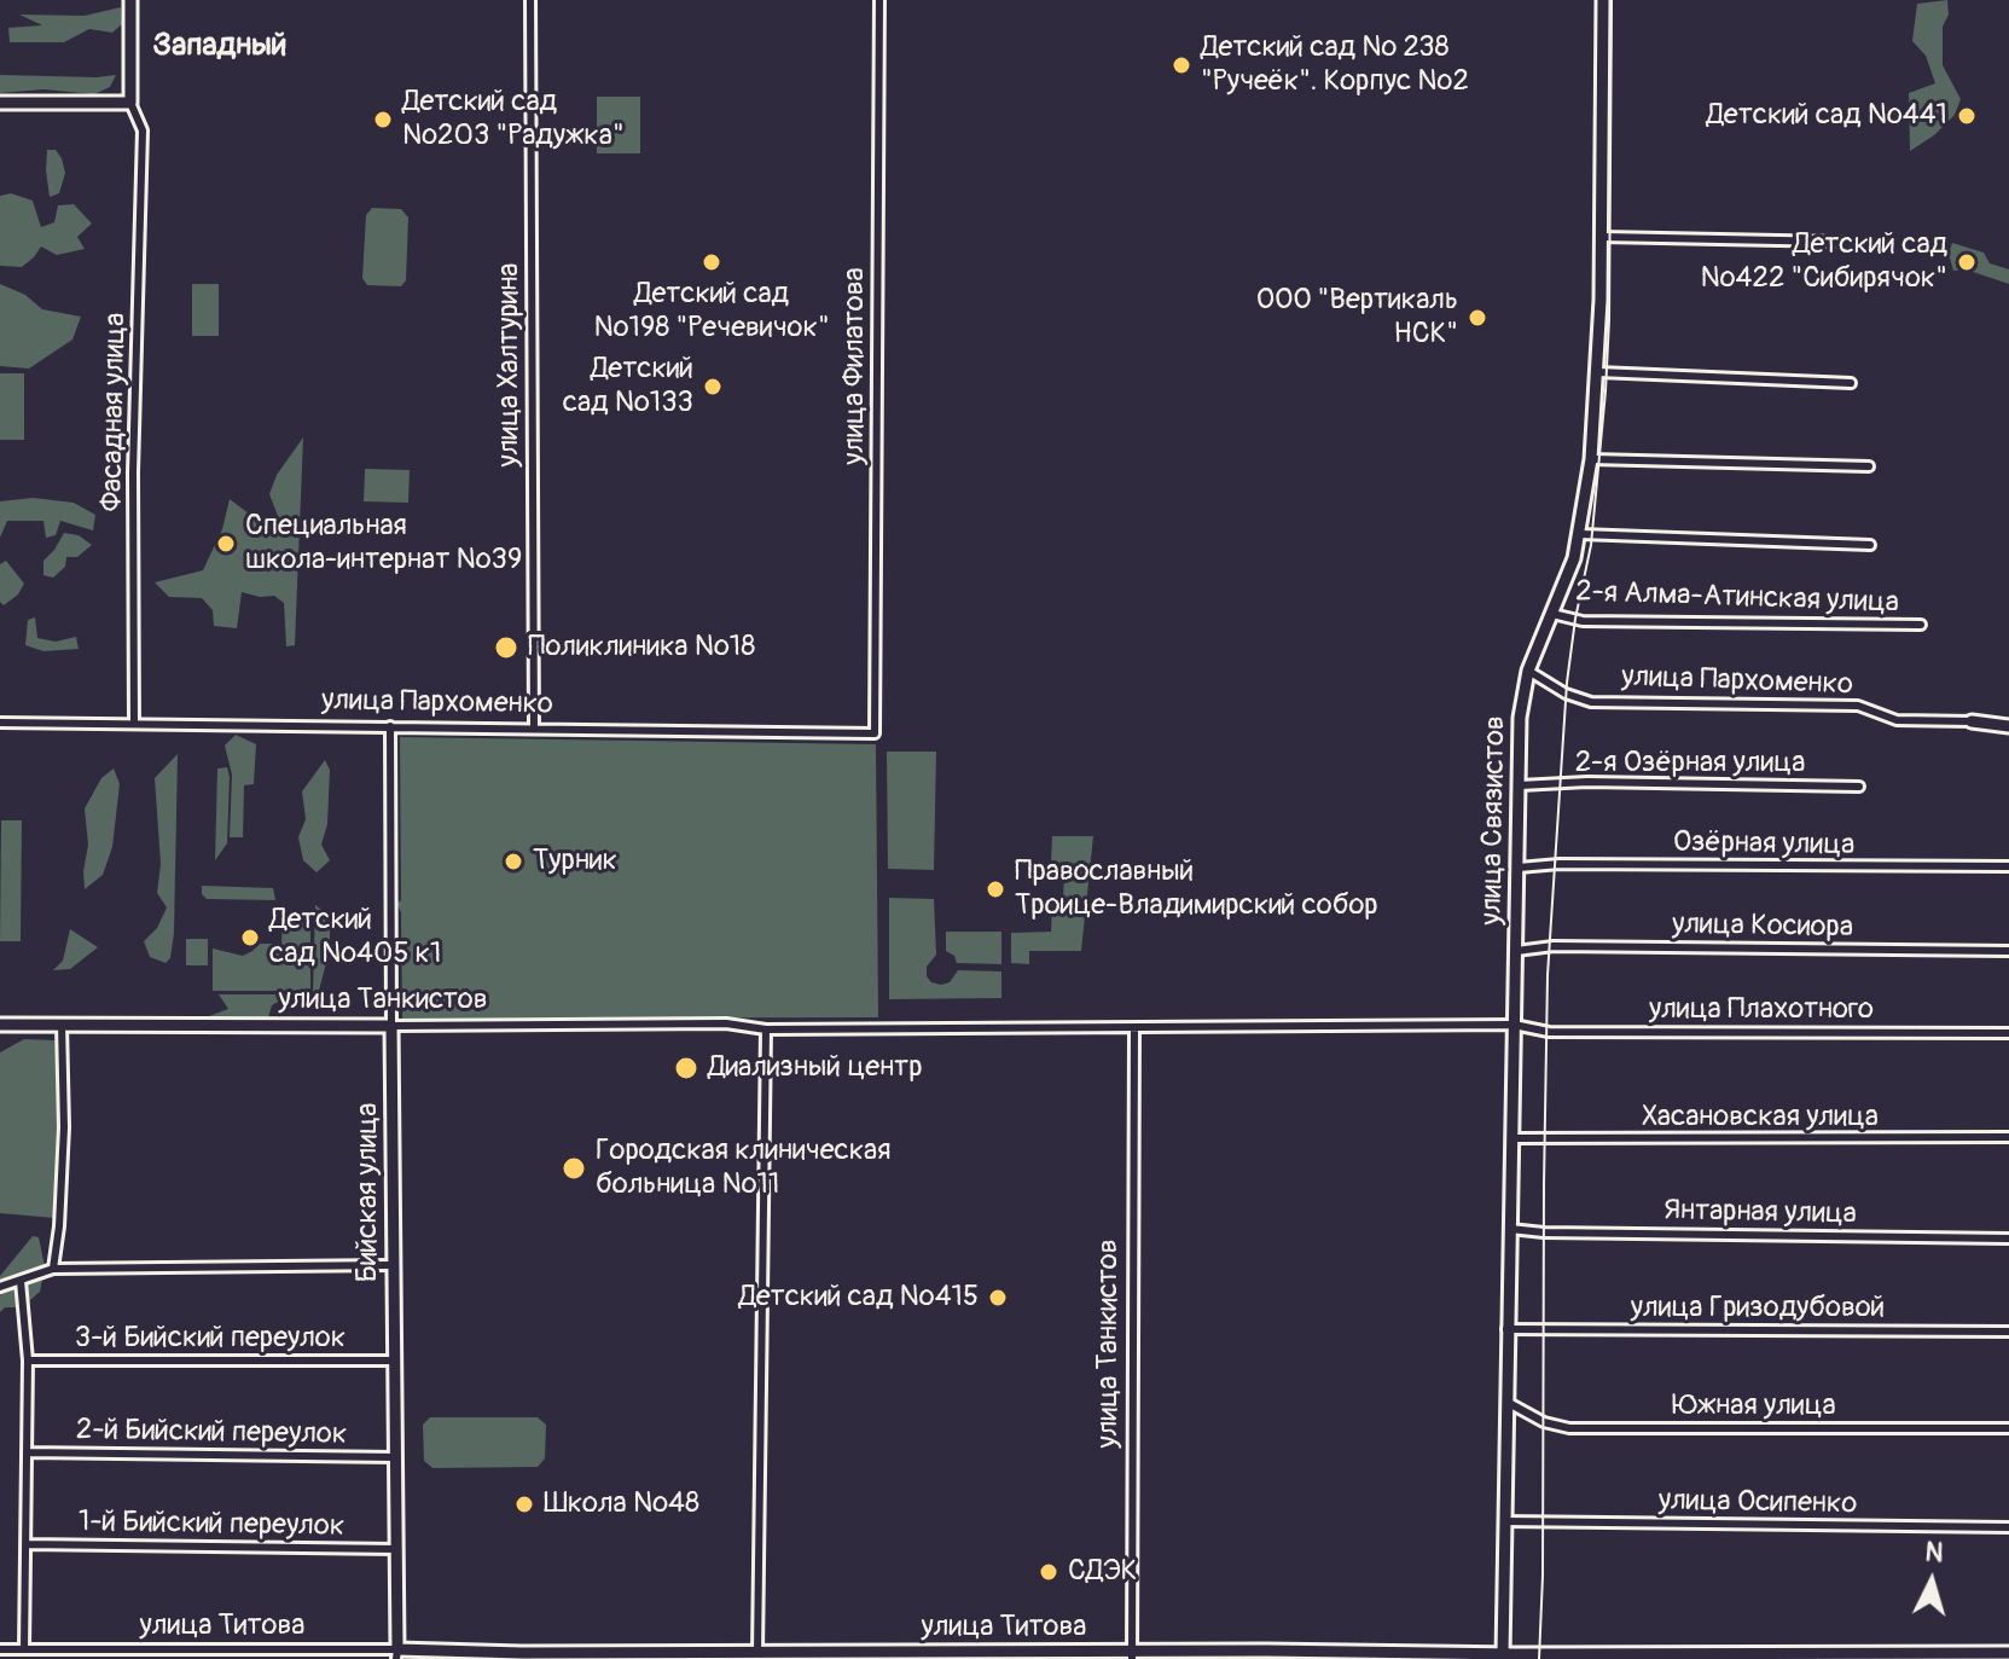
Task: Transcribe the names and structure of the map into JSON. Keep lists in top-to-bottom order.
{
  "streets": {
    "street": [
      "улица Халтурина",
      "улица Филатова",
      "Фасадная улица",
      "2-я Алма-Атинская улица",
      "улица Пархоменко",
      "2-я Озёрная улица",
      "улица Связистов",
      "Озёрная улица",
      "улица Косиора",
      "улица Танкистов",
      "улица Плахотного",
      "Хасановская улица",
      "Бийская улица",
      "Янтарная улица",
      "улица Гризодубовой",
      "3-й Бийский переулок",
      "Южная улица",
      "2-й Бийский переулок",
      "улица Осипенко",
      "1-й Бийский переулок",
      "улица Титова"
    ]
  },
  "crossings": [
    ["улица Халтурина", "улица Пархоменко"],
    ["улица Филатова", "улица Пархоменко"],
    ["Фасадная улица", "улица Пархоменко"],
    ["2-я Алма-Атинская улица", "улица Связистов"],
    ["улица Пархоменко", "улица Связистов"],
    ["улица Пархоменко", "Бийская улица"],
    ["2-я Озёрная улица", "улица Связистов"],
    ["улица Связистов", "Озёрная улица"],
    ["улица Связистов", "улица Косиора"],
    ["улица Связистов", "улица Танкистов"],
    ["улица Связистов", "улица Плахотного"],
    ["улица Связистов", "Хасановская улица"],
    ["улица Связистов", "Янтарная улица"],
    ["улица Связистов", "улица Гризодубовой"],
    ["улица Связистов", "Южная улица"],
    ["улица Связистов", "улица Осипенко"],
    ["улица Связистов", "улица Титова"],
    ["улица Танкистов", "улица Плахотного"],
    ["улица Танкистов", "Бийская улица"],
    ["улица Танкистов", "улица Титова"],
    ["Бийская улица", "3-й Бийский переулок"],
    ["Бийская улица", "2-й Бийский переулок"],
    ["Бийская улица", "1-й Бийский переулок"],
    ["Бийская улица", "улица Титова"]
  ],
  "districts": ["Западный"],
  "places": [
    "Детский сад № 238 \"Ручеёк\". Корпус №2",
    "Детский сад №441",
    "Детский сад №203 \"Радужка\"",
    "Детский сад №198 \"Речевичок\"",
    "Детский сад №422 \"Сибирячок\"",
    "ООО \"Вертикаль НСК\"",
    "Детский сад №133",
    "Специальная школа-интернат №39",
    "Поликлиника №18",
    "Турник",
    "Православный Троице-Владимирский собор",
    "Детский сад №405 к1",
    "Диализный центр",
    "Городская клиническая больница №11",
    "Детский сад №415",
    "Школа №48",
    "СДЭК"
  ],
  "north": "top"
}
